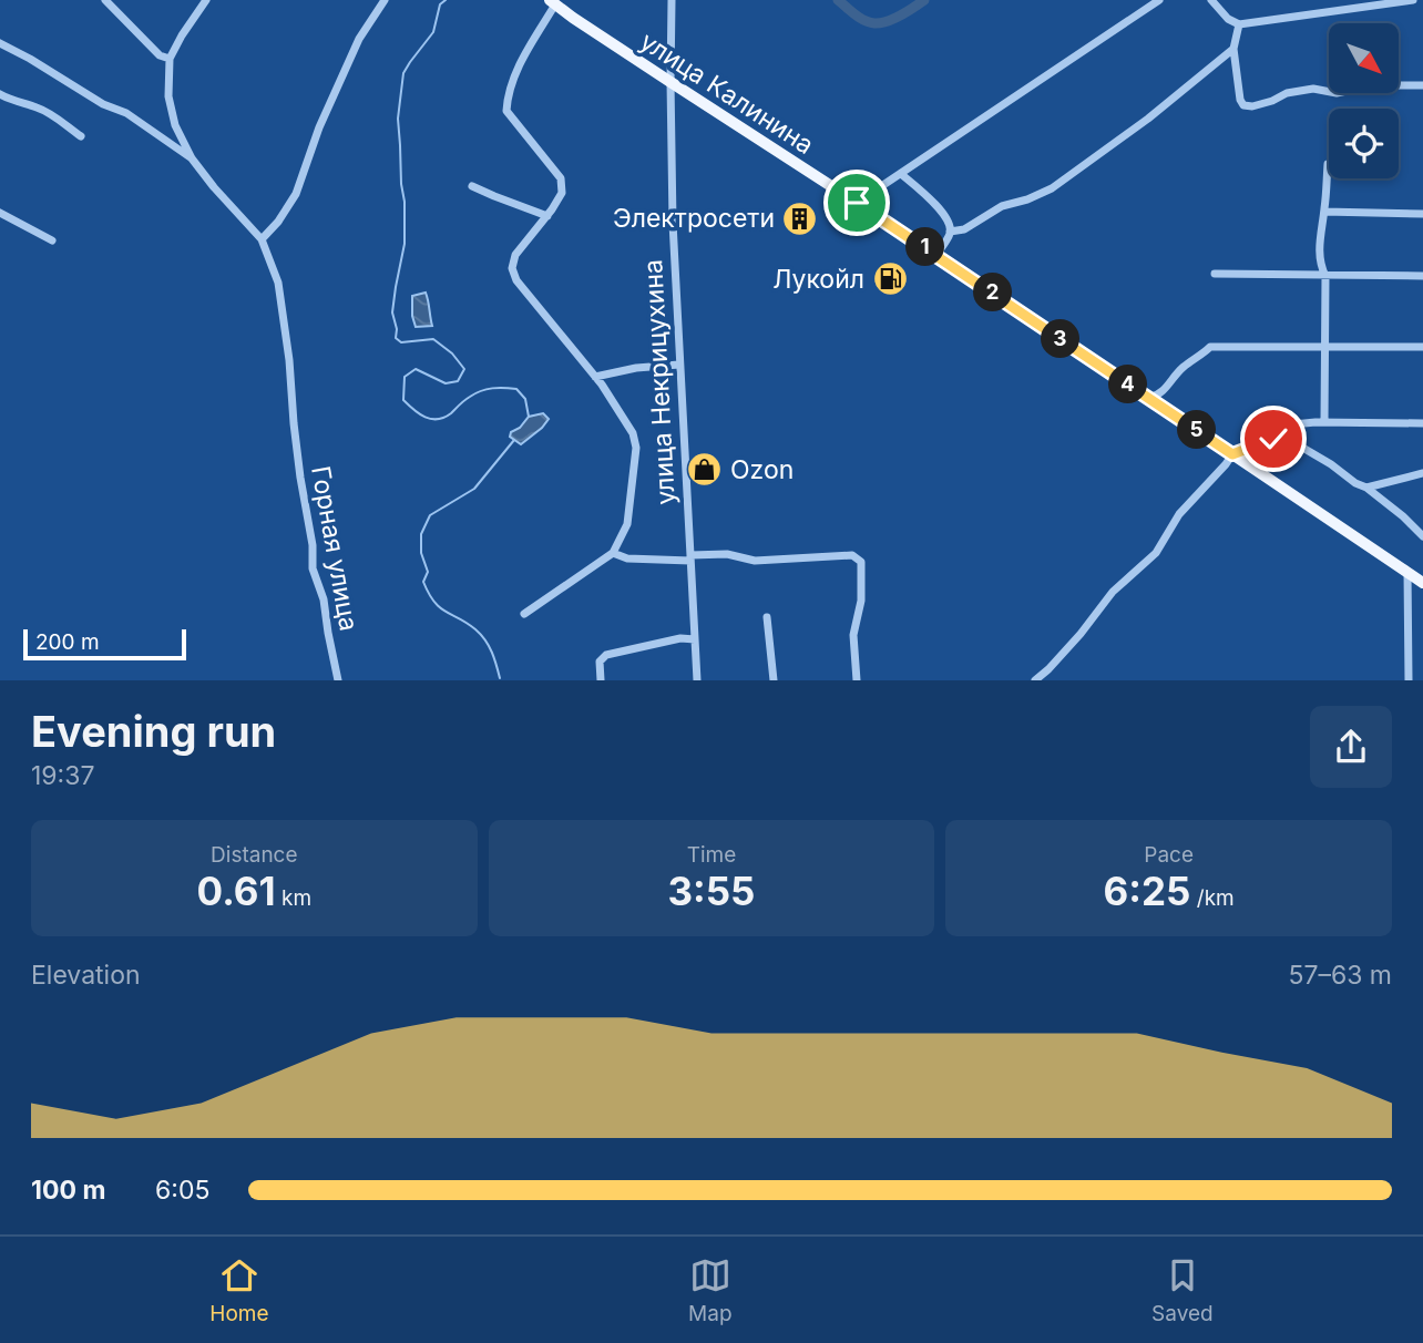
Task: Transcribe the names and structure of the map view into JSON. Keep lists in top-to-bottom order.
{
  "streets": {
    "main road": ["улица Калинина"],
    "street": ["улица Некрицухина", "Горная улица"]
  },
  "crossings": [
    ["улица Калинина", "улица Некрицухина"]
  ],
  "places": {
    "building": ["Электросети"],
    "fuel station": ["Лукойл"],
    "shop": ["Ozon"]
  },
  "scale_bar": "200 m",
  "north": "bottom right",
  "page": {
    "pins": [
      "1",
      "2",
      "3",
      "4",
      "5"
    ],
    "scale": "200 m",
    "heading": ["Evening run", "19:37"],
    "stats": [
      ["Distance", "0.61 km"],
      ["Time", "3:55"],
      ["Pace", "6:25 /km"]
    ],
    "chart": ["Elevation", "57–63 m"],
    "list": [
      {
        "name": "100 m",
        "note": "6:05"
      }
    ],
    "tabs": ["Home", "Map", "Saved"]
  }
}
